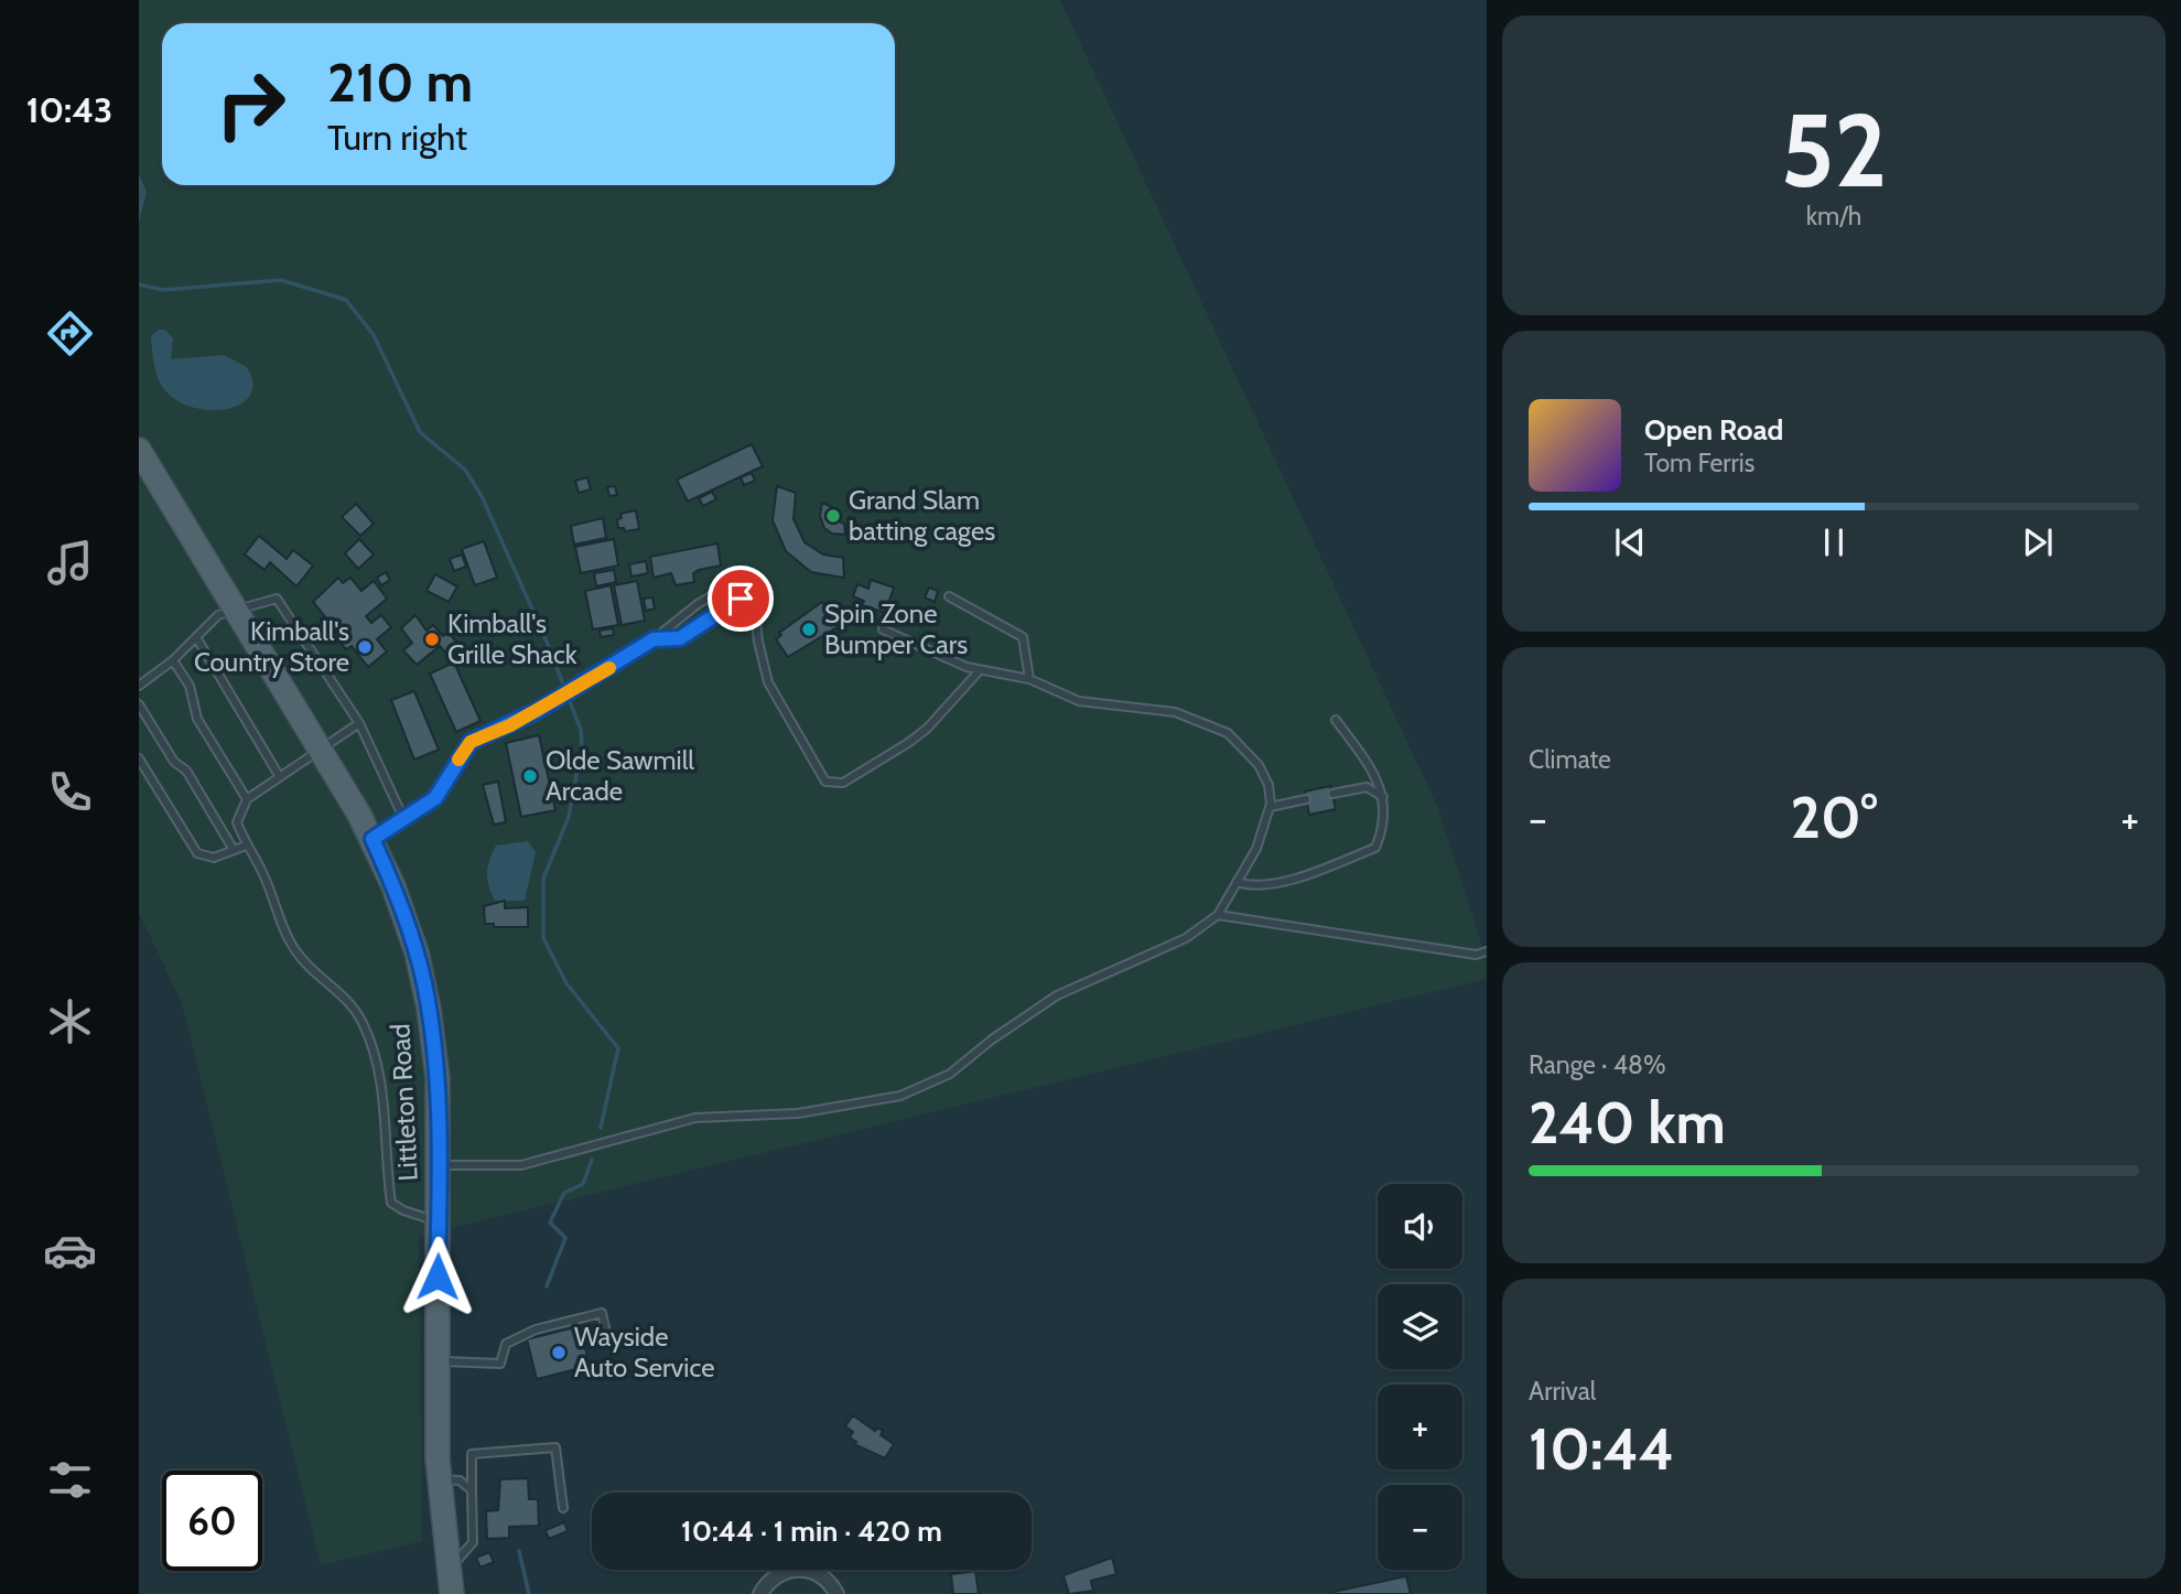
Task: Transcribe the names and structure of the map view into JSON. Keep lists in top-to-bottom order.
{
  "streets": {
    "main road": ["Littleton Road"]
  },
  "places": [
    "Grand Slam batting cages",
    "Spin Zone Bumper Cars",
    "Kimball's Grille Shack",
    "Kimball's Country Store",
    "Olde Sawmill Arcade",
    "Wayside Auto Service"
  ],
  "page": {
    "tabs": "10:43",
    "tile": [
      ["52", "km/h"],
      "Climate",
      ["Range · 48%", "240 km"],
      ["Arrival", "10:44"]
    ],
    "turn": ["210 m", "Turn right"],
    "song": ["Open Road", "Tom Ferris"],
    "heat": ["−", "20°", "+"],
    "map_buttons": ["+", "−"],
    "limit": "60",
    "trip": "10:44 · 1 min · 420 m"
  }
}
